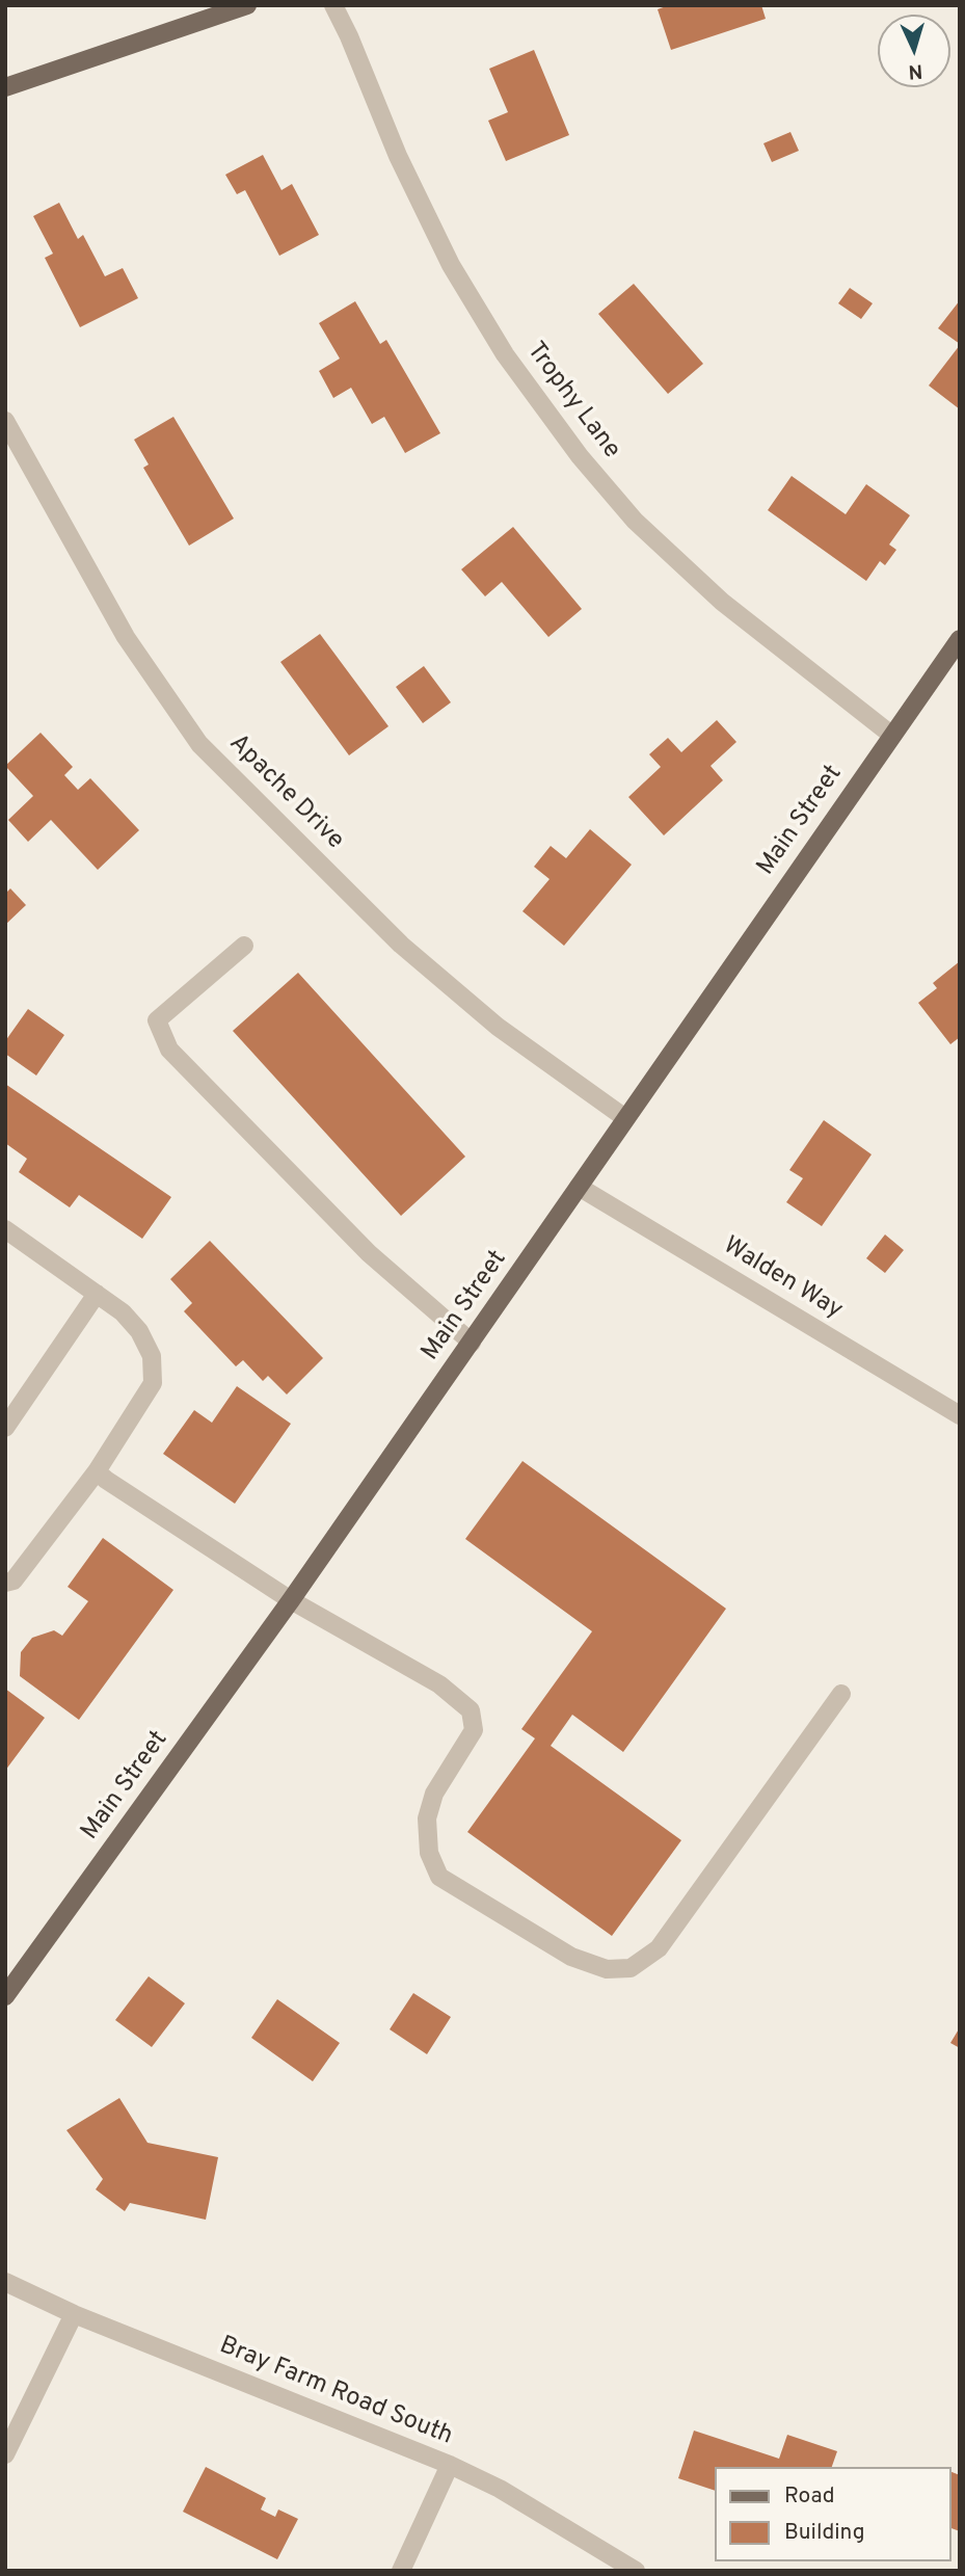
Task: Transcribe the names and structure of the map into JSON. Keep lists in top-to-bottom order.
{
  "streets": {
    "main road": ["Main Street"],
    "street": [
      "Trophy Lane",
      "Apache Drive",
      "Walden Way",
      "Bray Farm Road South"
    ]
  },
  "crossings": [
    ["Trophy Lane", "Main Street"],
    ["Apache Drive", "Main Street"],
    ["Main Street", "Walden Way"]
  ],
  "legend": ["Road", "Building"],
  "north": "bottom"
}
